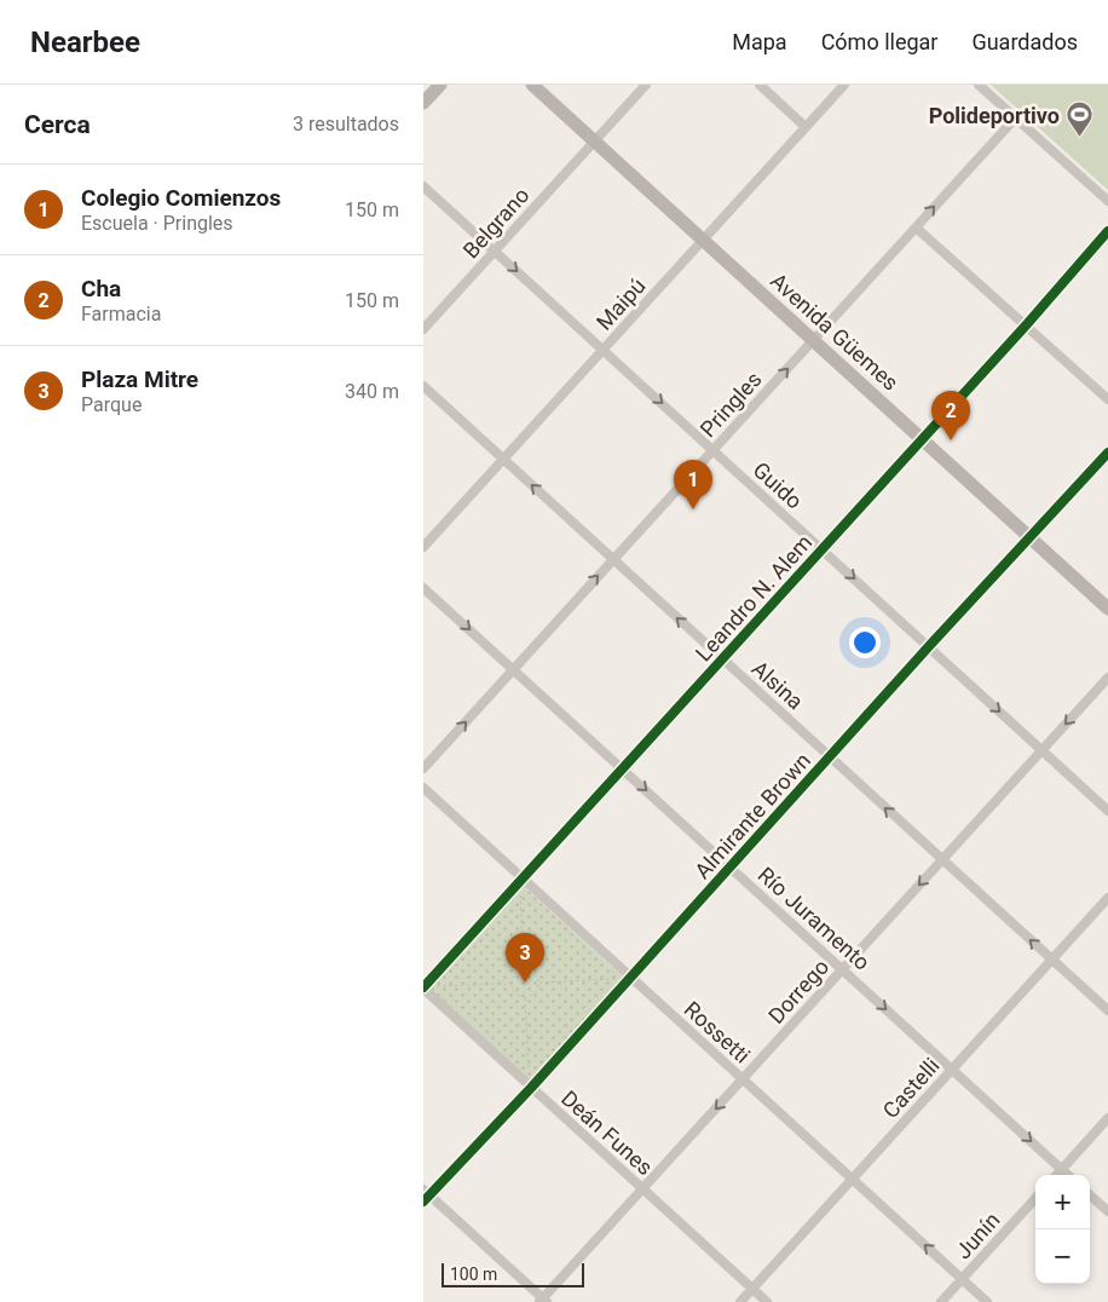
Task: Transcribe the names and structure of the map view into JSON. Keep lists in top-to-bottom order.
{
  "streets": {
    "main road": ["Avenida Güemes"],
    "street": [
      "Belgrano",
      "Maipú",
      "Pringles",
      "Guido",
      "Leandro N. Alem",
      "Alsina",
      "Almirante Brown",
      "Río Juramento",
      "Dorrego",
      "Rossetti",
      "Castelli",
      "Deán Funes",
      "Junín"
    ]
  },
  "crossings": [
    ["Belgrano", "Avenida Güemes"],
    ["Belgrano", "Guido"],
    ["Maipú", "Avenida Güemes"],
    ["Maipú", "Guido"],
    ["Maipú", "Alsina"],
    ["Avenida Güemes", "Pringles"],
    ["Avenida Güemes", "Leandro N. Alem"],
    ["Avenida Güemes", "Almirante Brown"],
    ["Pringles", "Guido"],
    ["Pringles", "Alsina"],
    ["Pringles", "Río Juramento"],
    ["Guido", "Leandro N. Alem"],
    ["Guido", "Almirante Brown"],
    ["Guido", "Dorrego"],
    ["Leandro N. Alem", "Alsina"],
    ["Leandro N. Alem", "Río Juramento"],
    ["Leandro N. Alem", "Rossetti"],
    ["Leandro N. Alem", "Deán Funes"],
    ["Alsina", "Almirante Brown"],
    ["Alsina", "Dorrego"],
    ["Alsina", "Castelli"],
    ["Almirante Brown", "Río Juramento"],
    ["Almirante Brown", "Rossetti"],
    ["Almirante Brown", "Deán Funes"],
    ["Río Juramento", "Dorrego"],
    ["Río Juramento", "Castelli"],
    ["Dorrego", "Rossetti"],
    ["Dorrego", "Deán Funes"],
    ["Rossetti", "Castelli"],
    ["Rossetti", "Junín"],
    ["Castelli", "Deán Funes"]
  ],
  "one_way": [
    "Pringles",
    "Guido",
    "Alsina",
    "Río Juramento",
    "Dorrego"
  ],
  "places": {
    "sports": ["Polideportivo"]
  },
  "scale_bar": "100 m",
  "page": {
    "header": "Nearbee",
    "nav": ["Mapa", "Cómo llegar", "Guardados"],
    "heading": ["Cerca", "3 resultados"],
    "list": [
      {
        "mark": "1",
        "name": "Colegio Comienzos",
        "note": "Escuela · Pringles",
        "value": "150 m"
      },
      {
        "mark": "2",
        "name": "Cha",
        "note": "Farmacia",
        "value": "150 m"
      },
      {
        "mark": "3",
        "name": "Plaza Mitre",
        "note": "Parque",
        "value": "340 m"
      }
    ],
    "pins": ["2", "1", "3"],
    "map_buttons": ["+", "−"],
    "scale": "100 m"
  }
}
